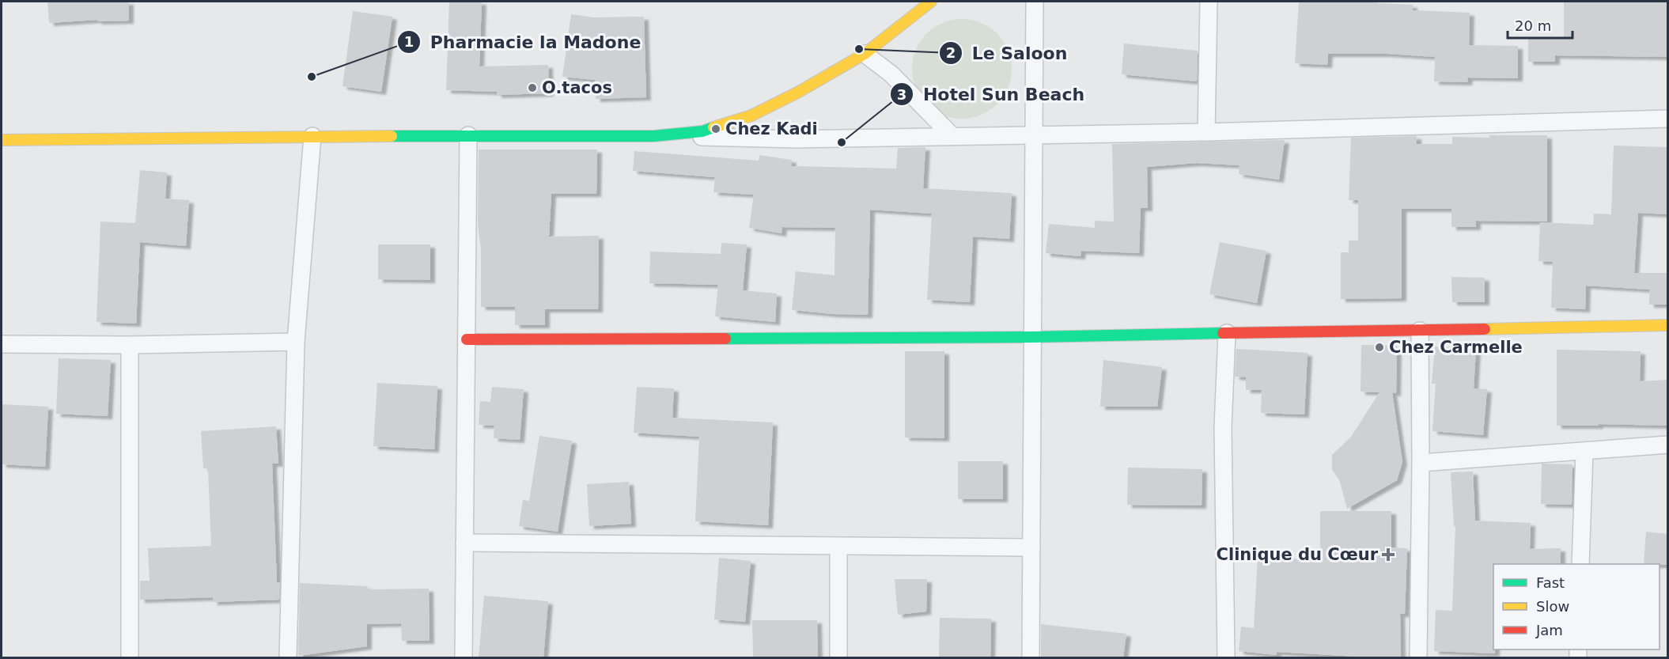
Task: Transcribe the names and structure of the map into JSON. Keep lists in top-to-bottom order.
{
  "places": {
    "other": [
      "Le Saloon",
      "Pharmacie la Madone",
      "O.tacos",
      "Chez Kadi",
      "Hotel Sun Beach",
      "Chez Carmelle"
    ],
    "health": ["Clinique du Cœur"]
  },
  "legend": ["Fast", "Slow", "Jam"],
  "scale_bar": "20 m"
}
